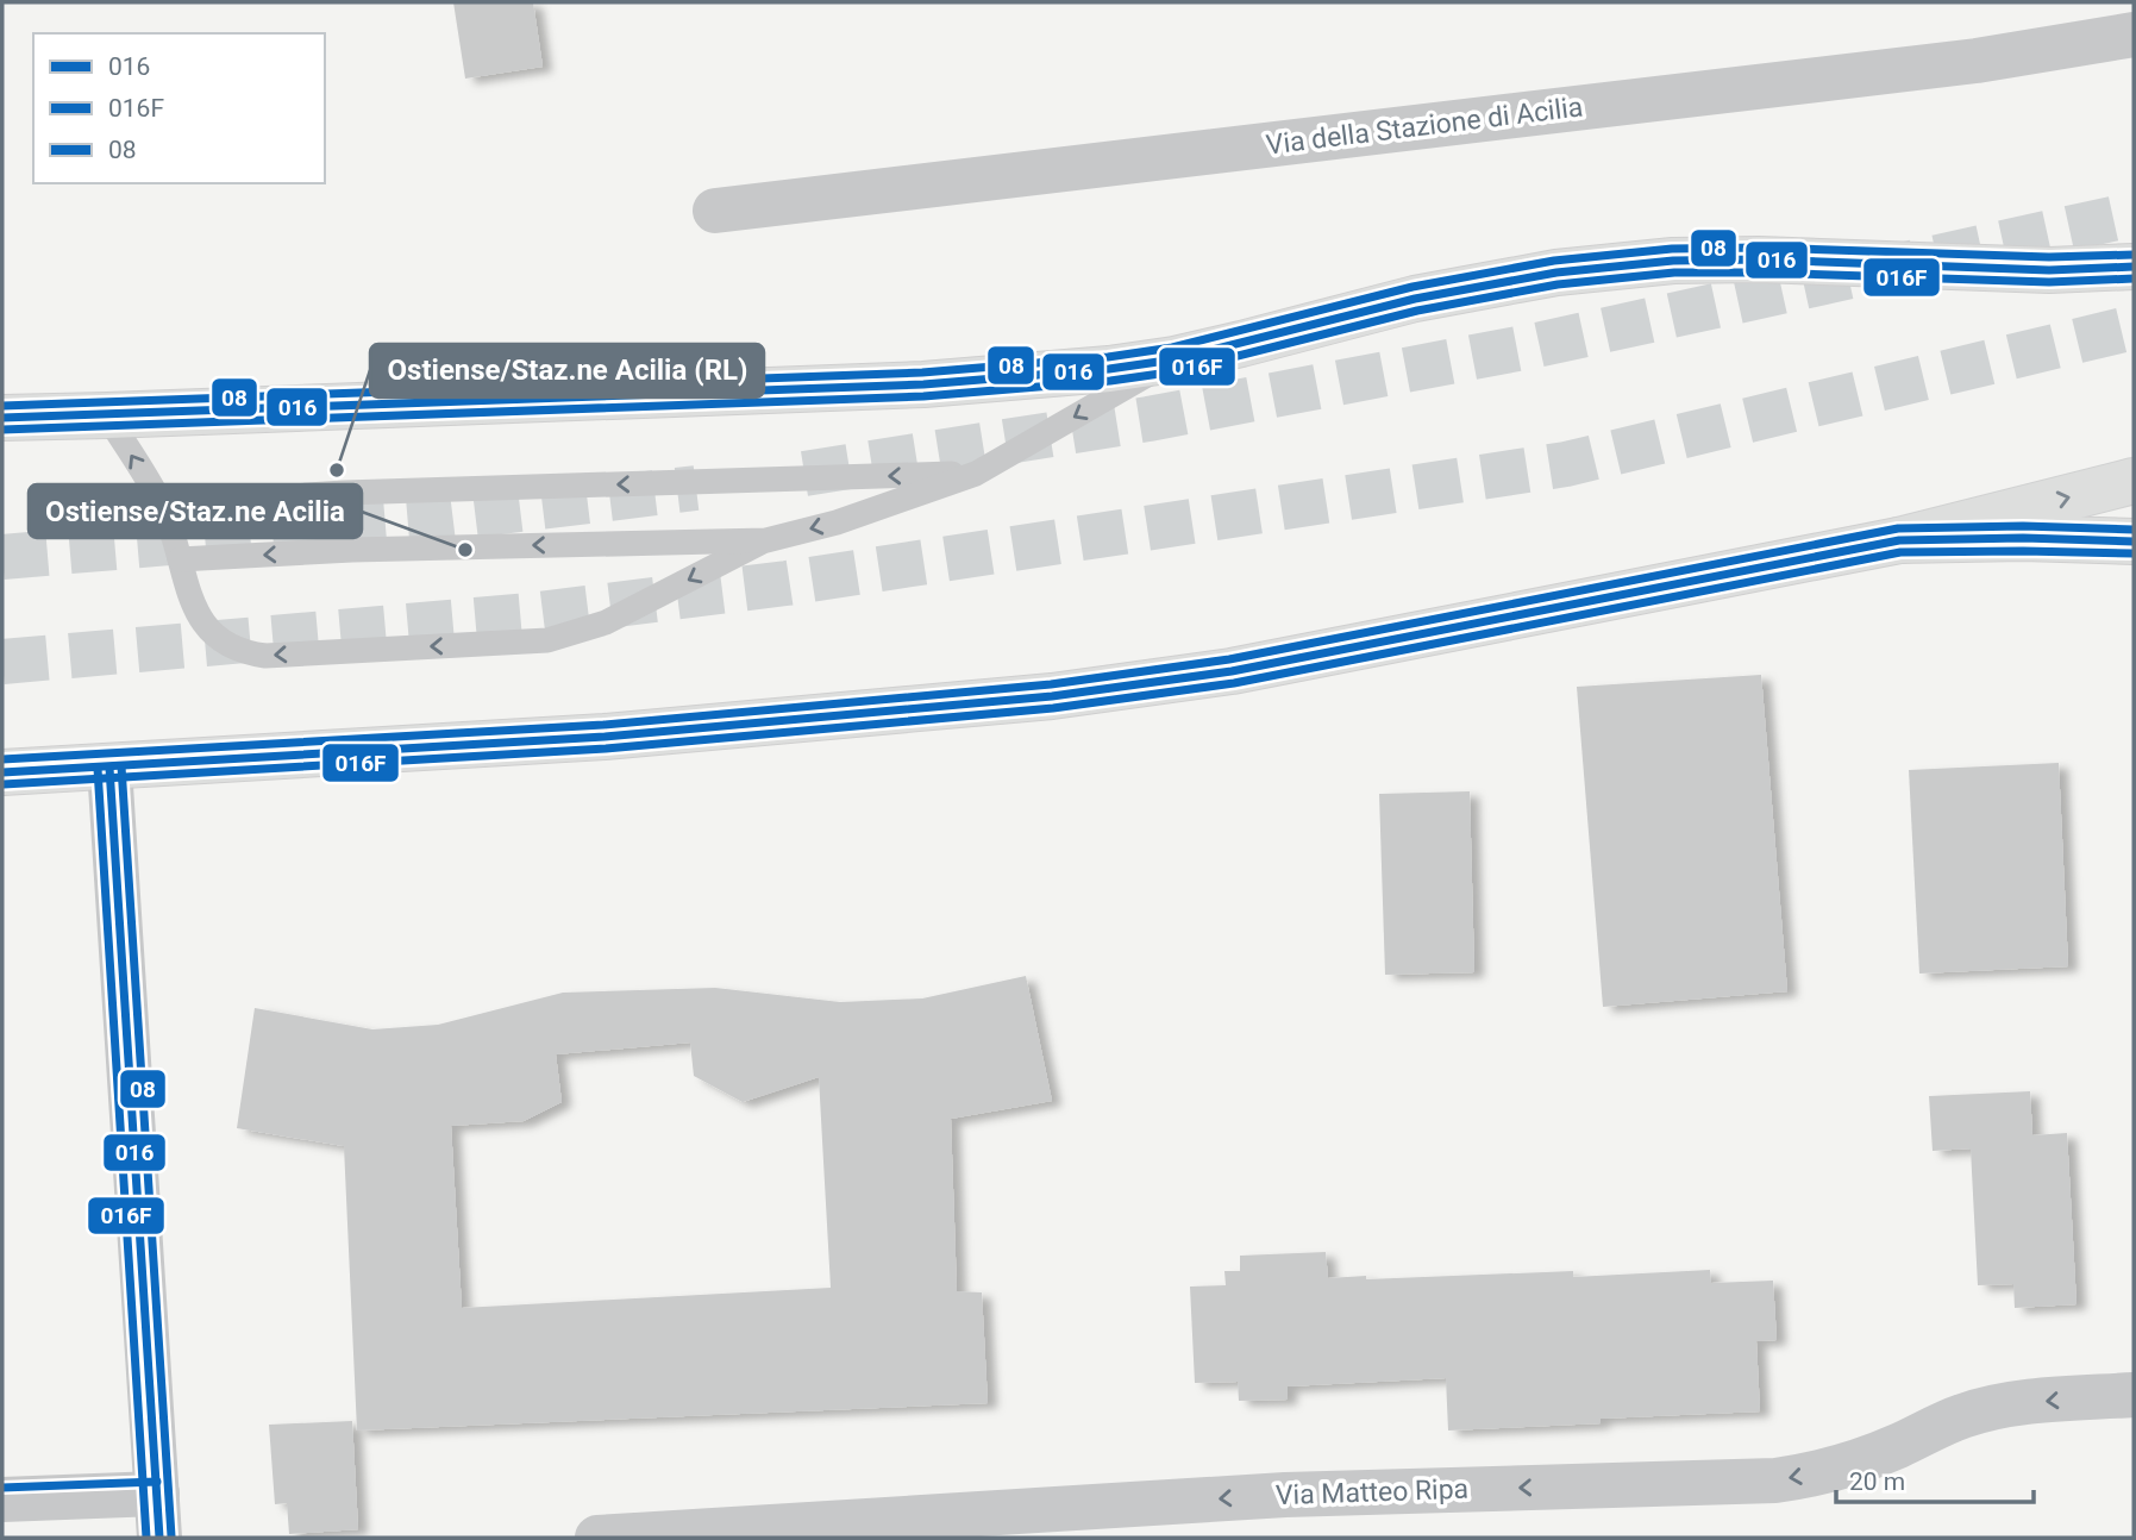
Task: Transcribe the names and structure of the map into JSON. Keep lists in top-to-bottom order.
{
  "streets": {
    "street": ["Via della Stazione di Acilia", "Via Matteo Ripa"]
  },
  "one_way": ["Via Matteo Ripa"],
  "places": ["Ostiense/Staz.ne Acilia (RL)", "Ostiense/Staz.ne Acilia"],
  "lines": ["transit line 08", "transit line 016", "transit line 016F"],
  "legend": ["016", "016F", "08"],
  "scale_bar": "20 m"
}
